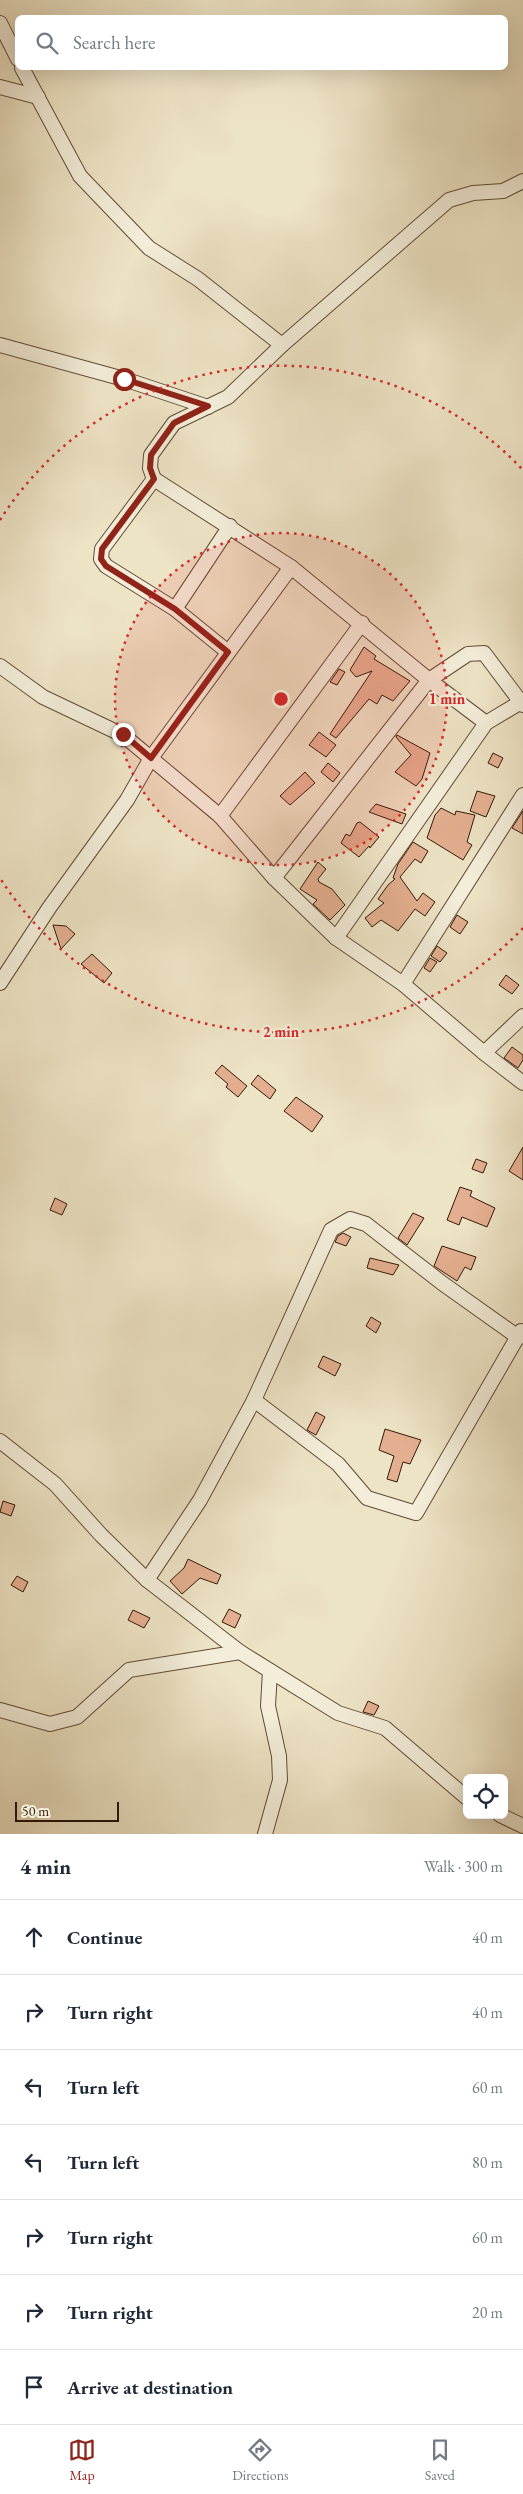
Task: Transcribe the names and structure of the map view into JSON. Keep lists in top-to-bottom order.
{
  "scale_bar": "50 m",
  "page": {
    "search": "Search here",
    "scale": "50 m",
    "heading": ["4 min", "Walk · 300 m"],
    "list": [
      ["Continue", "40 m"],
      ["Turn right", "40 m"],
      ["Turn left", "60 m"],
      ["Turn left", "80 m"],
      ["Turn right", "60 m"],
      ["Turn right", "20 m"],
      "Arrive at destination"
    ],
    "nav": ["Map", "Directions", "Saved"]
  },
  "rings": ["1 min", "2 min"]
}
